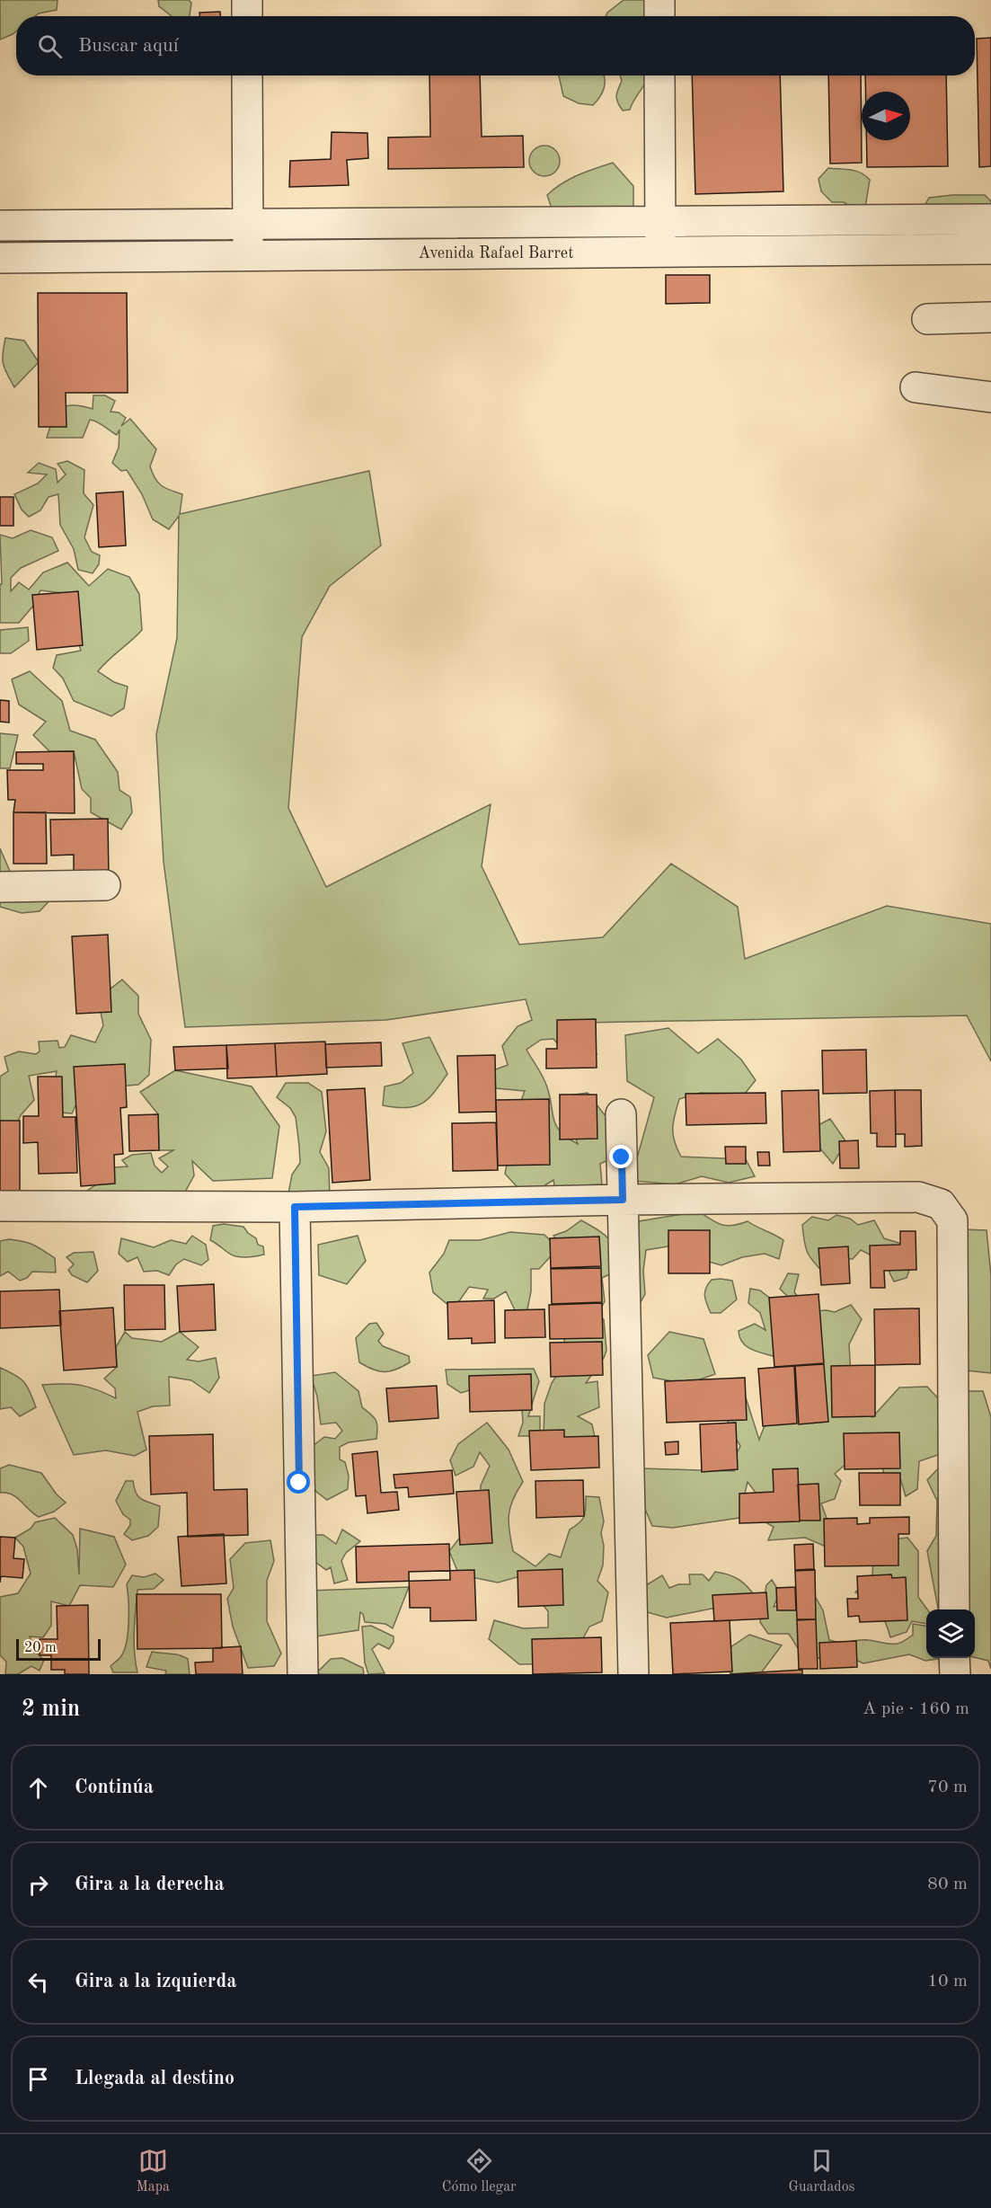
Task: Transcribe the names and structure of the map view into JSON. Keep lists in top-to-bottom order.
{
  "streets": {
    "street": ["Avenida Rafael Barret"]
  },
  "scale_bar": "20 m",
  "north": "right",
  "page": {
    "search": "Buscar aquí",
    "scale": "20 m",
    "heading": ["2 min", "A pie · 160 m"],
    "list": [
      ["Continúa", "70 m"],
      ["Gira a la derecha", "80 m"],
      ["Gira a la izquierda", "10 m"],
      "Llegada al destino"
    ],
    "nav": ["Mapa", "Cómo llegar", "Guardados"]
  }
}
